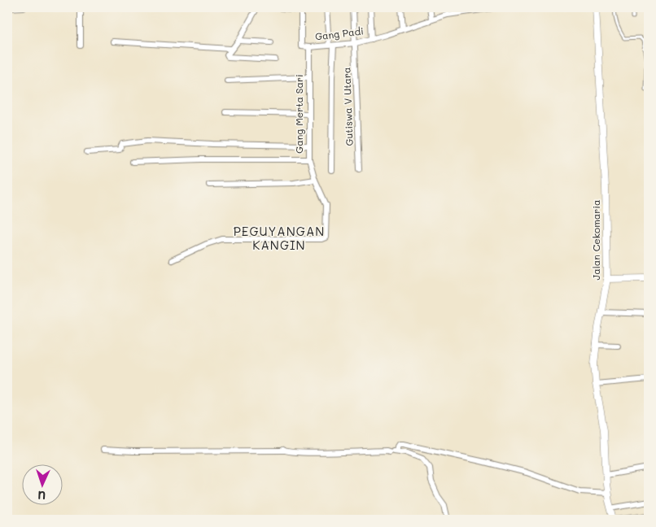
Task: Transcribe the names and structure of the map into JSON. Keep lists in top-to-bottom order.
{
  "streets": {
    "street": [
      "Gang Padi",
      "Gutiswa V Utara",
      "Gang Merta Sari",
      "Jalan Cekomaria"
    ]
  },
  "crossings": [
    ["Gang Padi", "Gutiswa V Utara"],
    ["Gang Padi", "Gang Merta Sari"]
  ],
  "districts": ["PEGUYANGAN KANGIN"],
  "north": "bottom"
}
